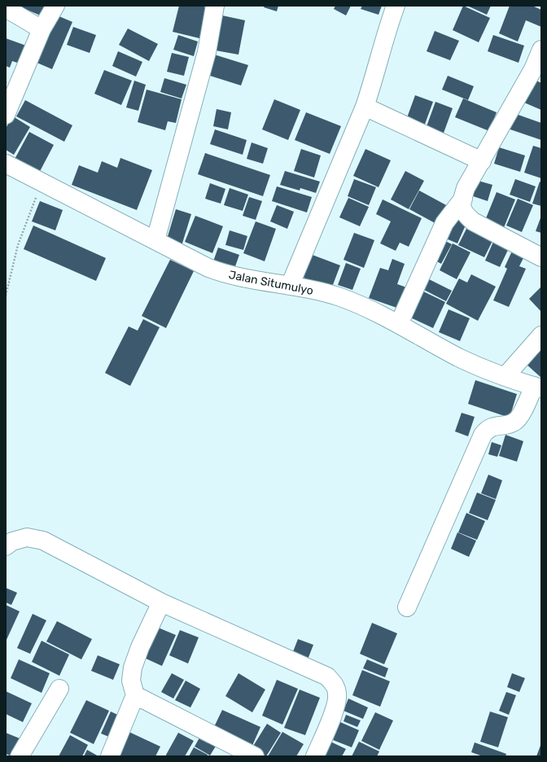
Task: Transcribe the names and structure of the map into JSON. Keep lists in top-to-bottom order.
{
  "streets": {
    "street": ["Jalan Situmulyo"]
  }
}
